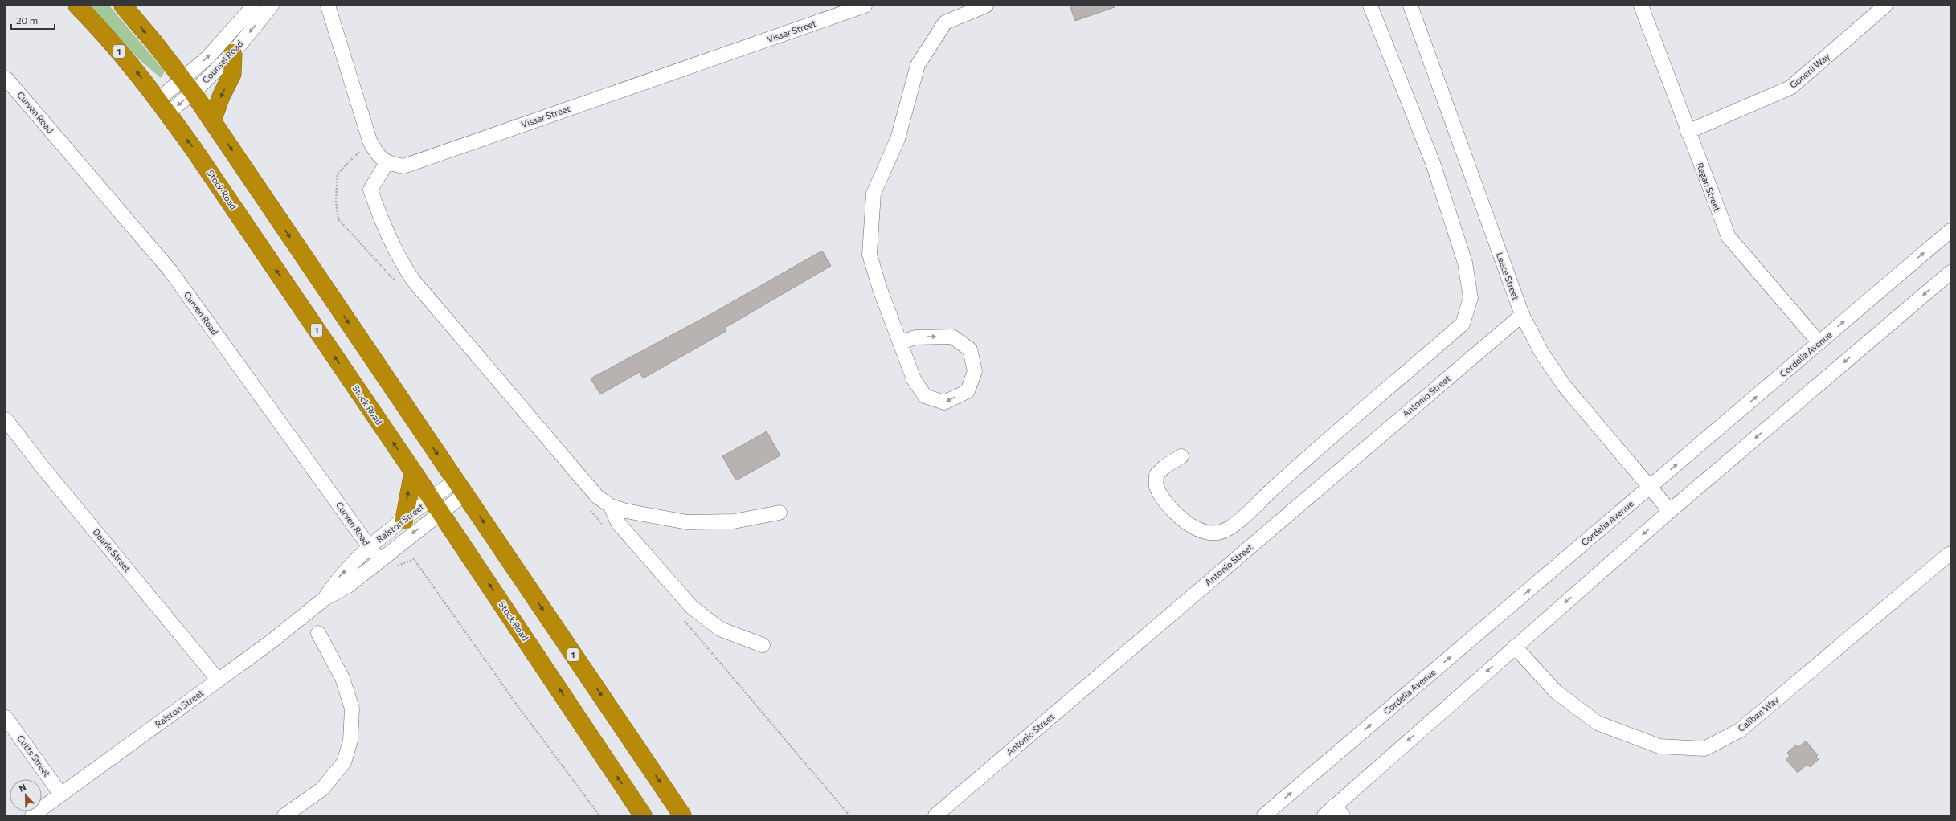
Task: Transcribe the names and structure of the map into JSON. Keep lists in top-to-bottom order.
{
  "streets": {
    "highway": ["1", "Stock Road"],
    "street": [
      "Visser Street",
      "Counsel Road",
      "Goneril Way",
      "Curven Road",
      "Regan Street",
      "Leece Street",
      "Cordelia Avenue",
      "Antonio Street",
      "Ralston Street",
      "Dearle Street",
      "Caliban Way",
      "Cutts Street"
    ]
  },
  "crossings": [
    ["1", "Counsel Road"],
    ["1", "Ralston Street"],
    ["Counsel Road", "Stock Road"],
    ["Goneril Way", "Regan Street"],
    ["Curven Road", "Ralston Street"],
    ["Regan Street", "Cordelia Avenue"],
    ["Stock Road", "Ralston Street"],
    ["Leece Street", "Cordelia Avenue"],
    ["Leece Street", "Antonio Street"],
    ["Ralston Street", "Dearle Street"],
    ["Ralston Street", "Cutts Street"]
  ],
  "scale_bar": "20 m",
  "north": "top left"
}
